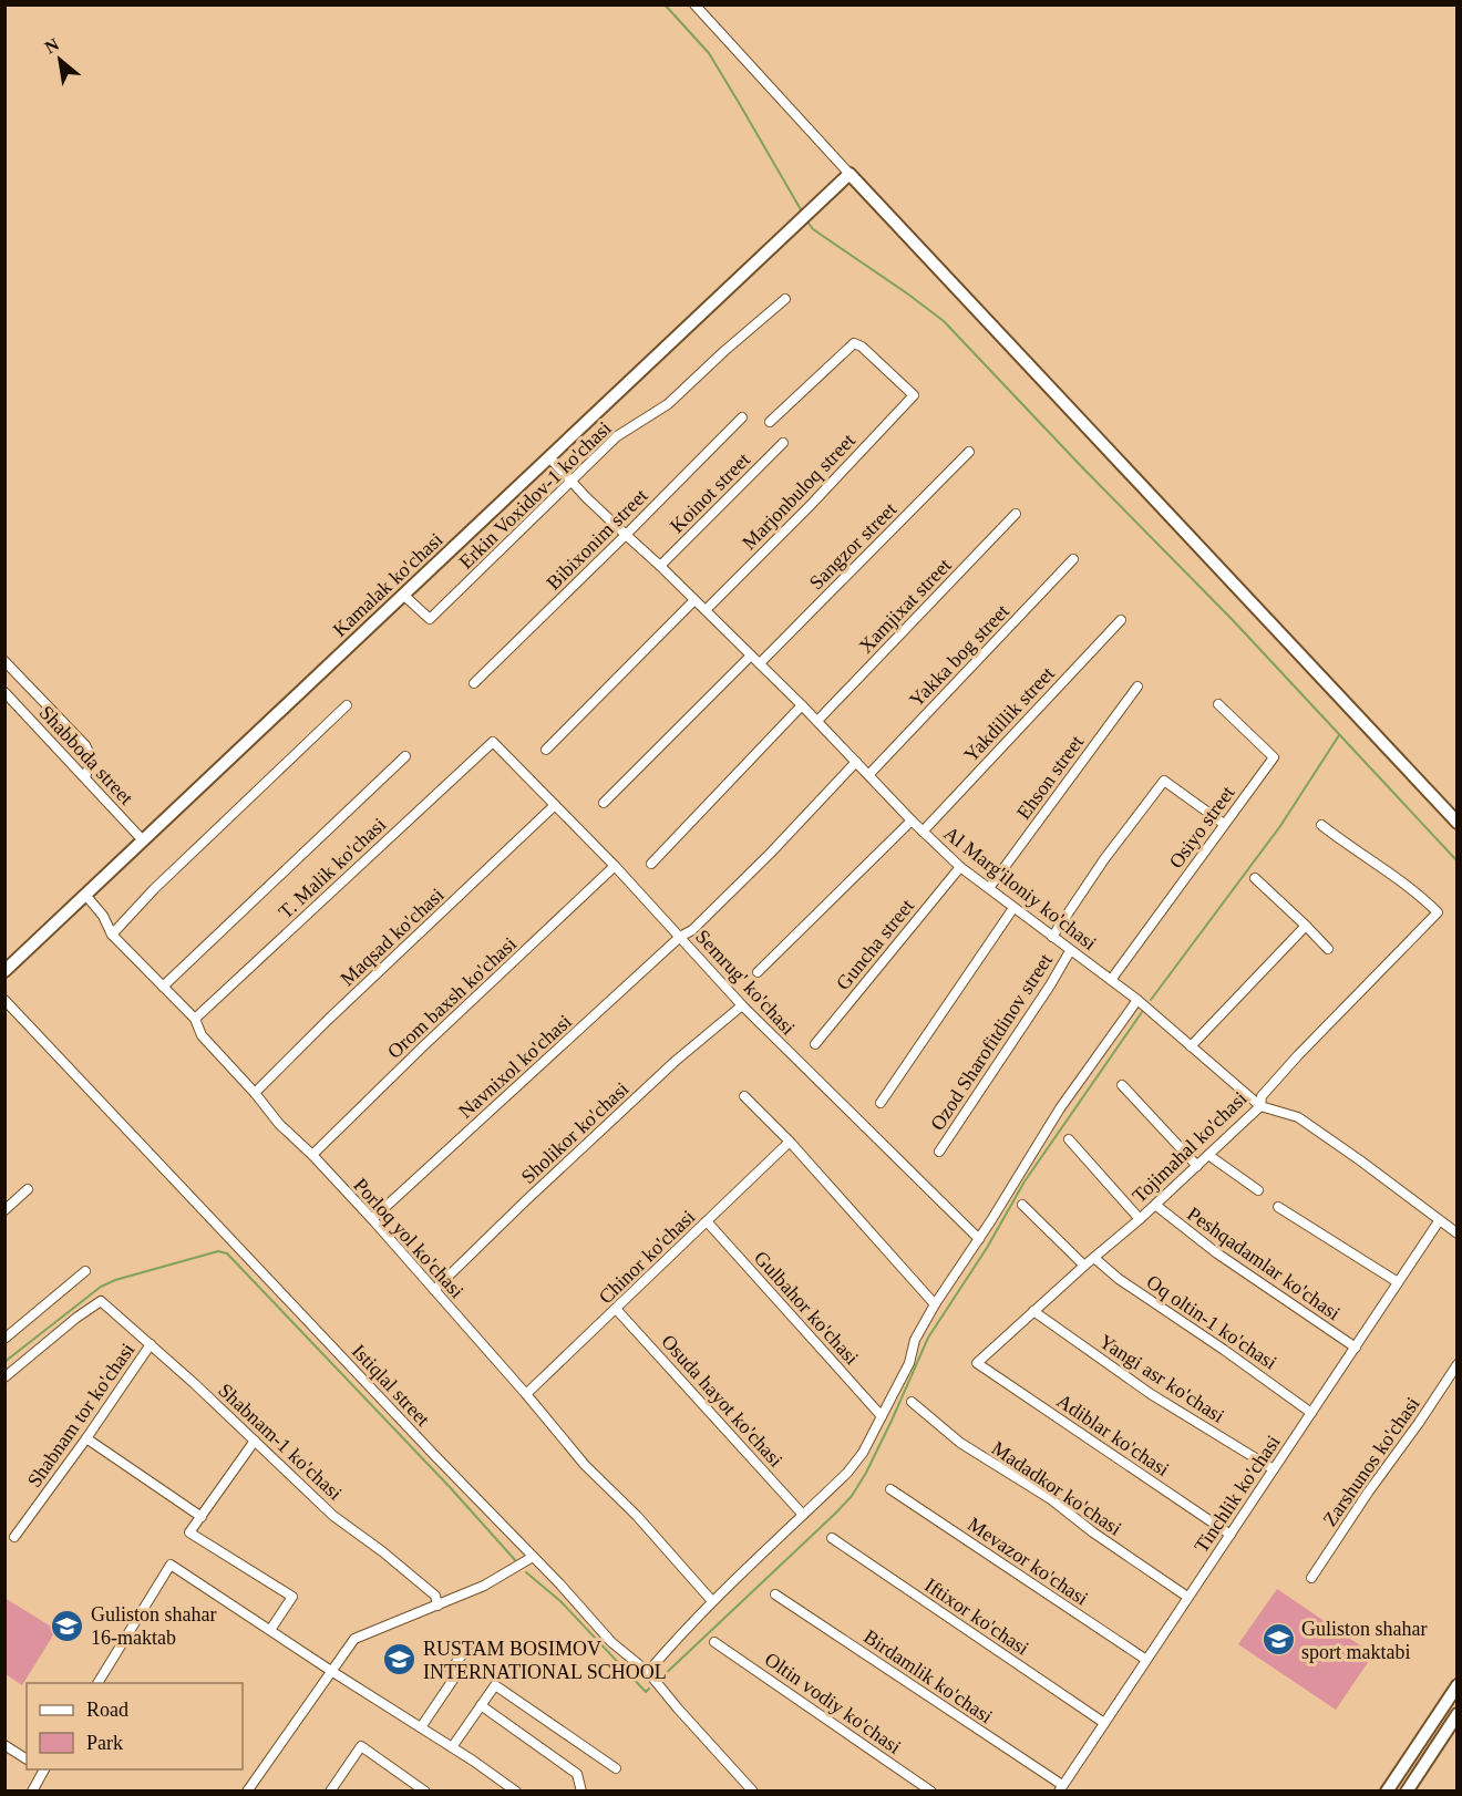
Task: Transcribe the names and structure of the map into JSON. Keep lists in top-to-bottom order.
{
  "streets": {
    "main road": ["Kamalak ko'chasi"],
    "street": [
      "Marjonbuloq street",
      "Koinot street",
      "Erkin Voxidov-1 ko'chasi",
      "Bibixonim street",
      "Sangzor street",
      "Xamjixat street",
      "Yakka bog street",
      "Yakdillik street",
      "Shabboda street",
      "Ehson street",
      "Osiyo street",
      "T. Malik ko'chasi",
      "Al Marg'iloniy ko'chasi",
      "Maqsad ko'chasi",
      "Guncha street",
      "Semrug' ko'chasi",
      "Orom baxsh ko'chasi",
      "Ozod Sharofitdinov street",
      "Navnixol ko'chasi",
      "Sholikor ko'chasi",
      "Tojimahal ko'chasi",
      "Porloq yol ko'chasi",
      "Chinor ko'chasi",
      "Peshqadamlar ko'chasi",
      "Gulbahor ko'chasi",
      "Oq oltin-1 ko'chasi",
      "Yangi asr ko'chasi",
      "Istiqlal street",
      "Osuda hayot ko'chasi",
      "Shabnam tor ko'chasi",
      "Adiblar ko'chasi",
      "Shabnam-1 ko'chasi",
      "Zarshunos ko'chasi",
      "Madadkor ko'chasi",
      "Tinchlik ko'chasi",
      "Mevazor ko'chasi",
      "Iftixor ko'chasi",
      "Birdamlik ko'chasi",
      "Oltin vodiy ko'chasi"
    ]
  },
  "crossings": [
    ["Marjonbuloq street", "Al Marg'iloniy ko'chasi"],
    ["Koinot street", "Al Marg'iloniy ko'chasi"],
    ["Erkin Voxidov-1 ko'chasi", "Kamalak ko'chasi"],
    ["Erkin Voxidov-1 ko'chasi", "Al Marg'iloniy ko'chasi"],
    ["Bibixonim street", "Al Marg'iloniy ko'chasi"],
    ["Sangzor street", "Al Marg'iloniy ko'chasi"],
    ["Kamalak ko'chasi", "Shabboda street"],
    ["Kamalak ko'chasi", "Al Marg'iloniy ko'chasi"],
    ["Kamalak ko'chasi", "Porloq yol ko'chasi"],
    ["Xamjixat street", "Al Marg'iloniy ko'chasi"],
    ["Yakka bog street", "Al Marg'iloniy ko'chasi"],
    ["Yakdillik street", "Al Marg'iloniy ko'chasi"],
    ["Ehson street", "Al Marg'iloniy ko'chasi"],
    ["Osiyo street", "Al Marg'iloniy ko'chasi"],
    ["Osiyo street", "Ozod Sharofitdinov street"],
    ["T. Malik ko'chasi", "Semrug' ko'chasi"],
    ["T. Malik ko'chasi", "Porloq yol ko'chasi"],
    ["Al Marg'iloniy ko'chasi", "Guncha street"],
    ["Al Marg'iloniy ko'chasi", "Ozod Sharofitdinov street"],
    ["Al Marg'iloniy ko'chasi", "Tojimahal ko'chasi"],
    ["Al Marg'iloniy ko'chasi", "Tinchlik ko'chasi"],
    ["Maqsad ko'chasi", "Semrug' ko'chasi"],
    ["Maqsad ko'chasi", "Porloq yol ko'chasi"],
    ["Semrug' ko'chasi", "Orom baxsh ko'chasi"],
    ["Semrug' ko'chasi", "Navnixol ko'chasi"],
    ["Semrug' ko'chasi", "Sholikor ko'chasi"],
    ["Orom baxsh ko'chasi", "Porloq yol ko'chasi"],
    ["Navnixol ko'chasi", "Porloq yol ko'chasi"],
    ["Sholikor ko'chasi", "Porloq yol ko'chasi"],
    ["Tojimahal ko'chasi", "Peshqadamlar ko'chasi"],
    ["Tojimahal ko'chasi", "Oq oltin-1 ko'chasi"],
    ["Tojimahal ko'chasi", "Yangi asr ko'chasi"],
    ["Tojimahal ko'chasi", "Adiblar ko'chasi"],
    ["Porloq yol ko'chasi", "Chinor ko'chasi"],
    ["Chinor ko'chasi", "Gulbahor ko'chasi"],
    ["Chinor ko'chasi", "Osuda hayot ko'chasi"],
    ["Peshqadamlar ko'chasi", "Tinchlik ko'chasi"],
    ["Oq oltin-1 ko'chasi", "Tinchlik ko'chasi"],
    ["Yangi asr ko'chasi", "Tinchlik ko'chasi"],
    ["Shabnam tor ko'chasi", "Shabnam-1 ko'chasi"],
    ["Adiblar ko'chasi", "Tinchlik ko'chasi"],
    ["Madadkor ko'chasi", "Tinchlik ko'chasi"],
    ["Tinchlik ko'chasi", "Mevazor ko'chasi"],
    ["Tinchlik ko'chasi", "Iftixor ko'chasi"],
    ["Tinchlik ko'chasi", "Birdamlik ko'chasi"]
  ],
  "places": {
    "school or university": ["Guliston shahar 16-maktab", "Guliston shahar sport maktabi", "RUSTAM BOSIMOV INTERNATIONAL SCHOOL"]
  },
  "legend": ["Road", "Park"],
  "north": "top left"
}
